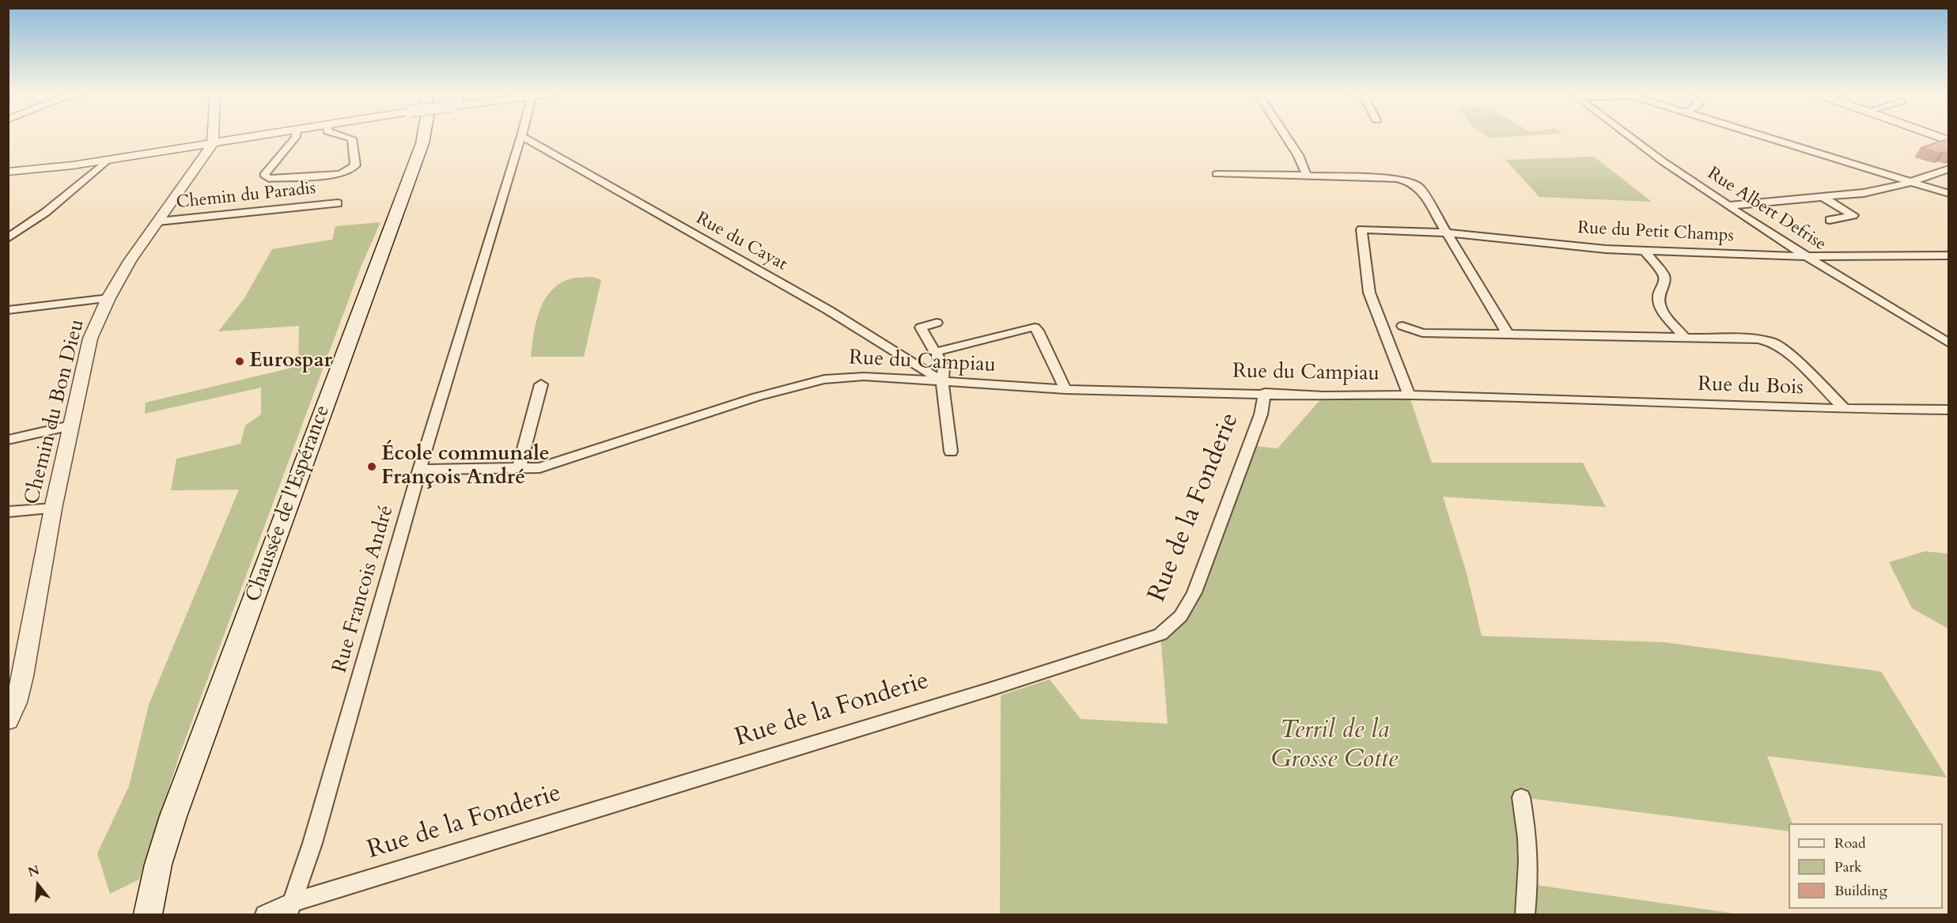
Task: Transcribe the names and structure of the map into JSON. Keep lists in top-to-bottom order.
{
  "streets": {
    "main road": ["Chaussée de l'Espérance"],
    "street": [
      "Chemin du Paradis",
      "Rue Albert Defrise",
      "Rue du Petit Champs",
      "Rue du Cayat",
      "Rue du Campiau",
      "Rue du Bois",
      "Chemin du Bon Dieu",
      "Rue de la Fonderie",
      "Rue Francois André"
    ]
  },
  "crossings": [
    ["Chemin du Paradis", "Chemin du Bon Dieu"],
    ["Rue Albert Defrise", "Rue du Petit Champs"],
    ["Rue du Petit Champs", "Rue du Campiau"],
    ["Rue du Cayat", "Rue du Campiau"],
    ["Rue du Cayat", "Rue Francois André"],
    ["Rue du Campiau", "Rue du Bois"],
    ["Rue du Campiau", "Rue de la Fonderie"],
    ["Rue du Campiau", "Rue Francois André"],
    ["Rue de la Fonderie", "Rue Francois André"]
  ],
  "parks": ["Terril de la Grosse Cotte"],
  "places": ["Eurospar", "École communale François André"],
  "legend": ["Road", "Park", "Building"],
  "north": "top"
}
